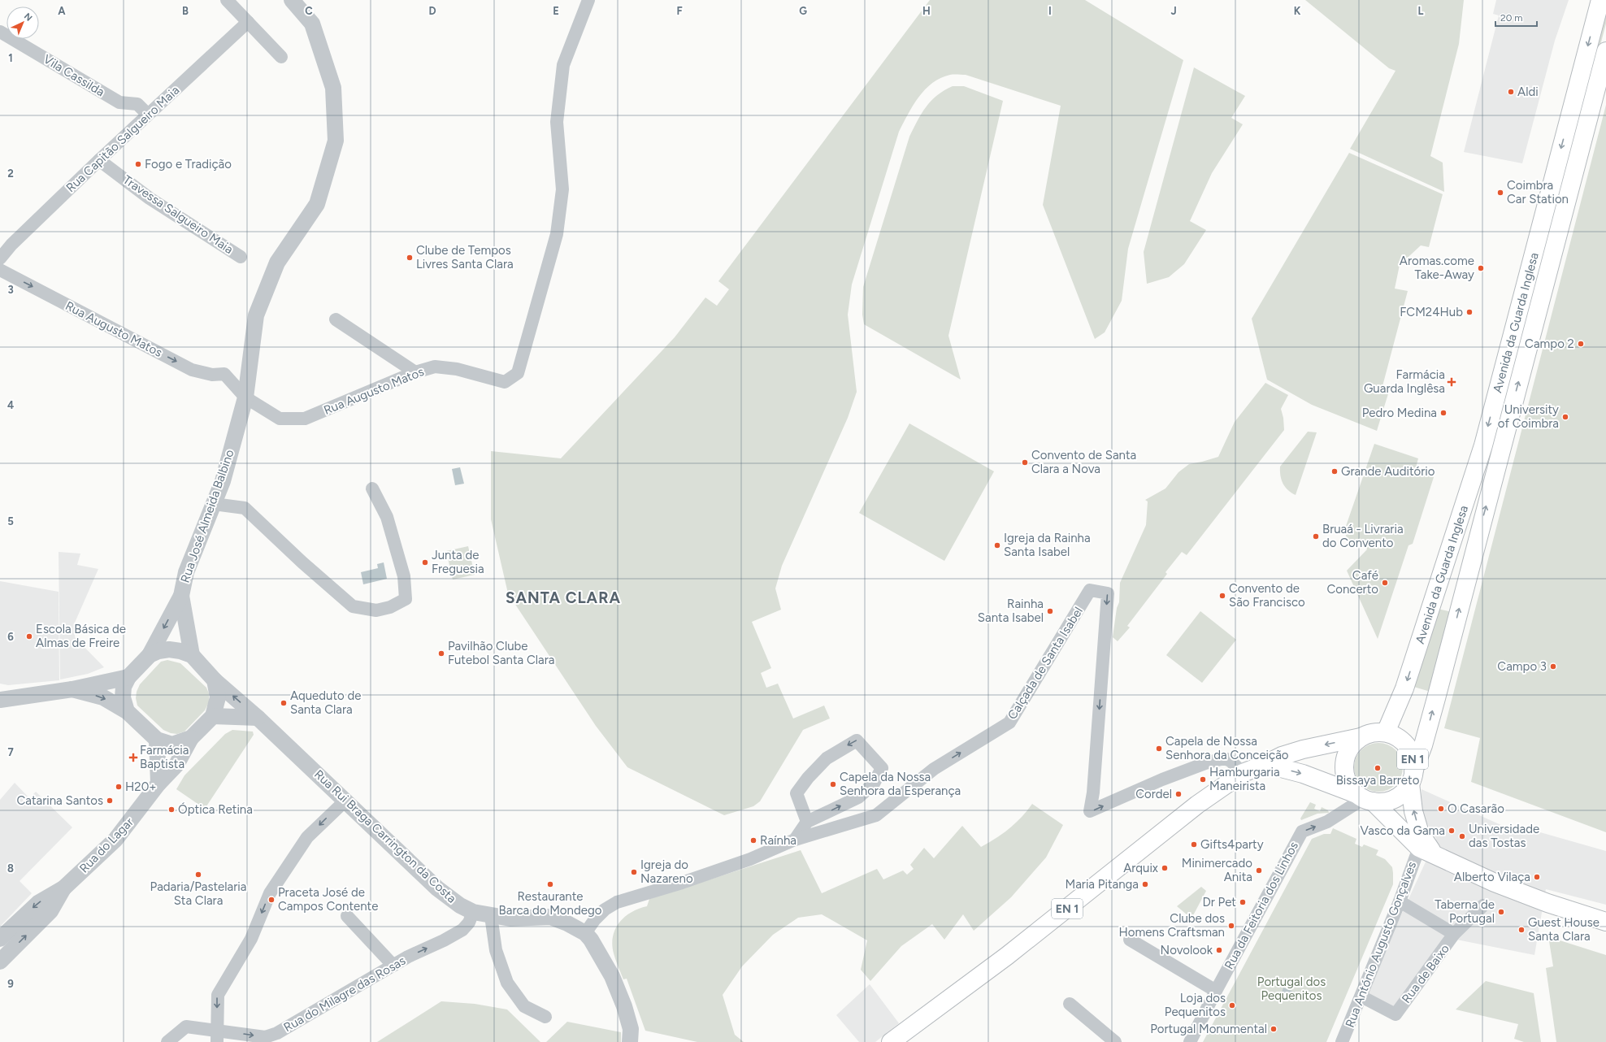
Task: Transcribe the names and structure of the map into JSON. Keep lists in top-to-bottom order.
{
  "streets": {
    "main road": ["Avenida da Guarda Inglesa", "EN 1"],
    "street": [
      "Vila Cassilda",
      "Rua Capitão Salgueiro Maia",
      "Travessa Salgueiro Maia",
      "Rua Augusto Matos",
      "Rua José Almeida Balbino",
      "Calçada de Santa Isabel",
      "Rua Rui Braga Carrington da Costa",
      "Rua do Lagar",
      "Rua da Feitoria dos Linhos",
      "Rua António Augusto Gonçalves",
      "Rua de Baixo",
      "Rua do Milagre das Rosas"
    ]
  },
  "crossings": [
    ["Vila Cassilda", "Rua Capitão Salgueiro Maia"],
    ["Rua Capitão Salgueiro Maia", "Travessa Salgueiro Maia"],
    ["Avenida da Guarda Inglesa", "EN 1"],
    ["Avenida da Guarda Inglesa", "Rua da Feitoria dos Linhos"],
    ["Rua Augusto Matos", "Rua José Almeida Balbino"],
    ["Rua José Almeida Balbino", "Rua Rui Braga Carrington da Costa"],
    ["Rua José Almeida Balbino", "Rua do Lagar"],
    ["Calçada de Santa Isabel", "EN 1"],
    ["Calçada de Santa Isabel", "Rua Rui Braga Carrington da Costa"],
    ["EN 1", "Rua da Feitoria dos Linhos"],
    ["Rua Rui Braga Carrington da Costa", "Rua do Lagar"],
    ["Rua Rui Braga Carrington da Costa", "Rua do Milagre das Rosas"],
    ["Rua António Augusto Gonçalves", "Rua de Baixo"]
  ],
  "one_way": ["Rua da Feitoria dos Linhos", "Rua do Milagre das Rosas"],
  "districts": ["SANTA CLARA"],
  "parks": ["Portugal dos Pequenitos"],
  "places": {
    "other": [
      "Aldi",
      "Fogo e Tradição",
      "Coimbra Car Station",
      "Clube de Tempos Livres Santa Clara",
      "Aromas.come Take-Away",
      "FCM24Hub",
      "Campo 2",
      "Pedro Medina",
      "University of Coimbra",
      "Convento de Santa Clara a Nova",
      "Grande Auditório",
      "Bruaá - Livraria do Convento",
      "Igreja da Rainha Santa Isabel",
      "Junta de Freguesia",
      "Café Concerto",
      "Convento de São Francisco",
      "Rainha Santa Isabel",
      "Escola Básica de Almas de Freire",
      "Pavilhão Clube Futebol Santa Clara",
      "Campo 3",
      "Aqueduto de Santa Clara",
      "Capela de Nossa Senhora da Conceição",
      "Bissaya Barreto",
      "Hamburgaria Maneirista",
      "Capela da Nossa Senhora da Esperança",
      "H20+",
      "Cordel",
      "Catarina Santos",
      "O Casarão",
      "Óptica Retina",
      "Vasco da Gama",
      "Universidade das Tostas",
      "Raínha",
      "Gifts4party",
      "Arquix",
      "Minimercado Anita",
      "Igreja do Nazareno",
      "Padaria/Pastelaria Sta Clara",
      "Alberto Vilaça",
      "Restaurante Barca do Mondego",
      "Maria Pitanga",
      "Praceta José de Campos Contente",
      "Dr Pet",
      "Taberna de Portugal",
      "Clube dos Homens Craftsman",
      "Guest House Santa Clara",
      "Novolook",
      "Loja dos Pequenitos",
      "Portugal Monumental"
    ],
    "health": ["Farmácia Guarda Inglêsa", "Farmácia Baptista"]
  },
  "scale_bar": "20 m",
  "north": "top right",
  "grid": {
    "columns": [
      "A",
      "B",
      "C",
      "D",
      "E",
      "F",
      "G",
      "H",
      "I",
      "J",
      "K",
      "L"
    ],
    "rows": [
      "1",
      "2",
      "3",
      "4",
      "5",
      "6",
      "7",
      "8",
      "9"
    ]
  }
}
